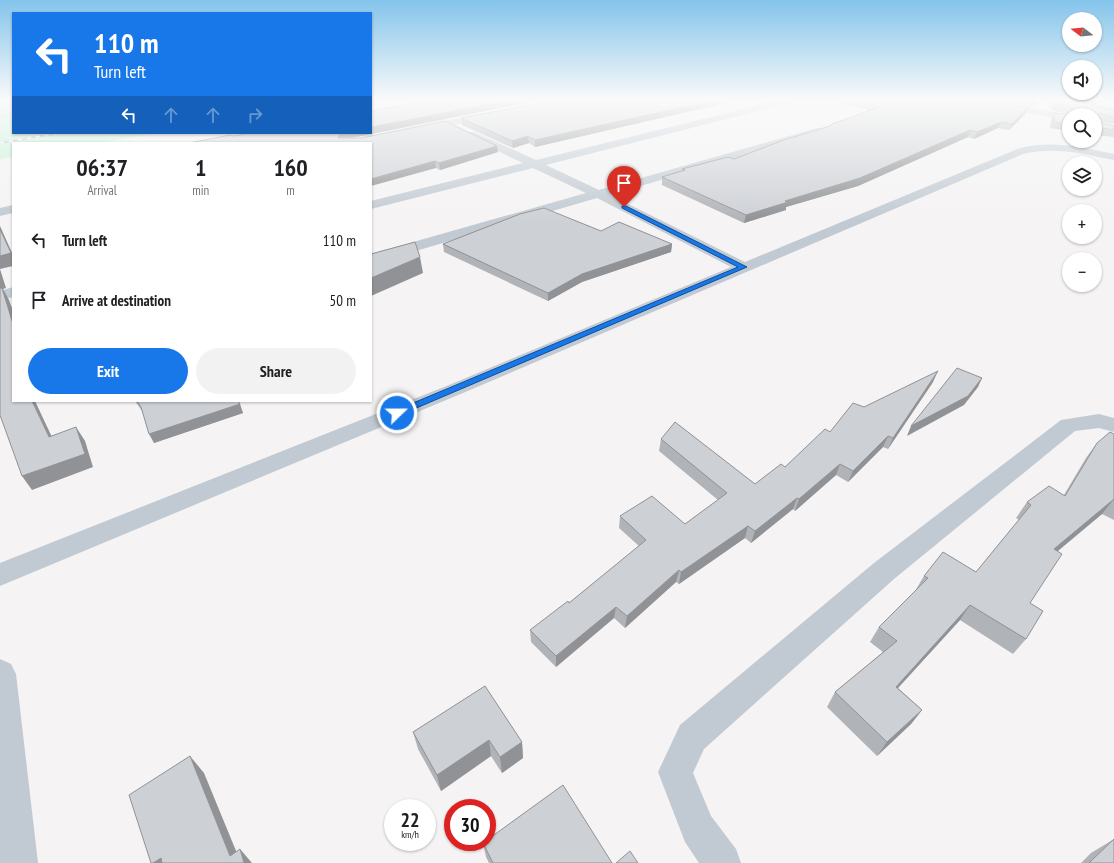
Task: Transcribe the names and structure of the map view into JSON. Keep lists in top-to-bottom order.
{
  "north": "left",
  "page": {
    "map_buttons": ["+", "−"],
    "turn": ["110 m", "Turn left"],
    "eta": [
      "06:37",
      "Arrival",
      "1",
      "min",
      "160",
      "m"
    ],
    "list": [
      {
        "name": "Turn left",
        "value": "110 m"
      },
      {
        "name": "Arrive at destination",
        "value": "50 m"
      }
    ],
    "buttons": ["Exit", "Share"],
    "speed": "22 km/h",
    "limit": "30"
  }
}
